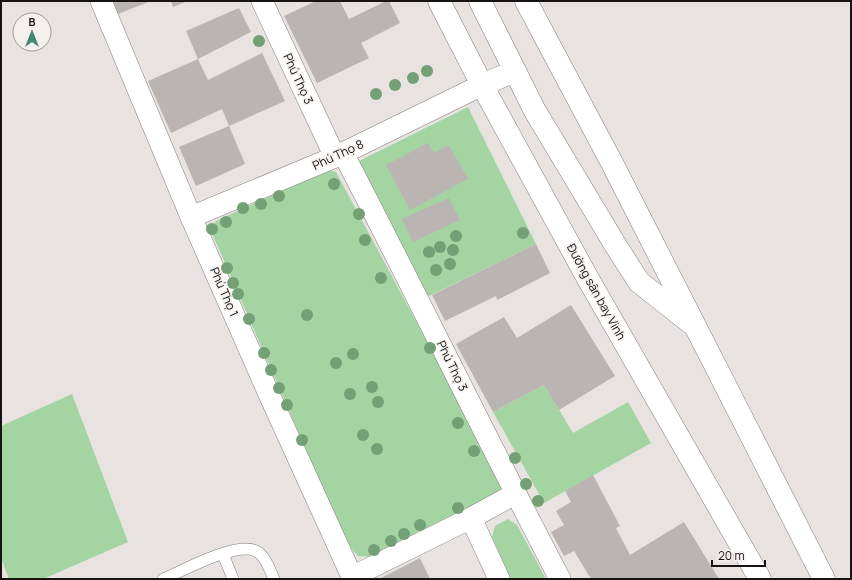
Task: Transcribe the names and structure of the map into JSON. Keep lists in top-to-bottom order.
{
  "streets": {
    "main road": ["Đường sân bay Vinh"],
    "street": ["Phú Thọ 3", "Phú Thọ 8", "Phú Thọ 1"]
  },
  "crossings": [
    ["Phú Thọ 3", "Phú Thọ 8"],
    ["Phú Thọ 8", "Phú Thọ 1"],
    ["Phú Thọ 8", "Đường sân bay Vinh"]
  ],
  "scale_bar": "20 m",
  "north": "top"
}
